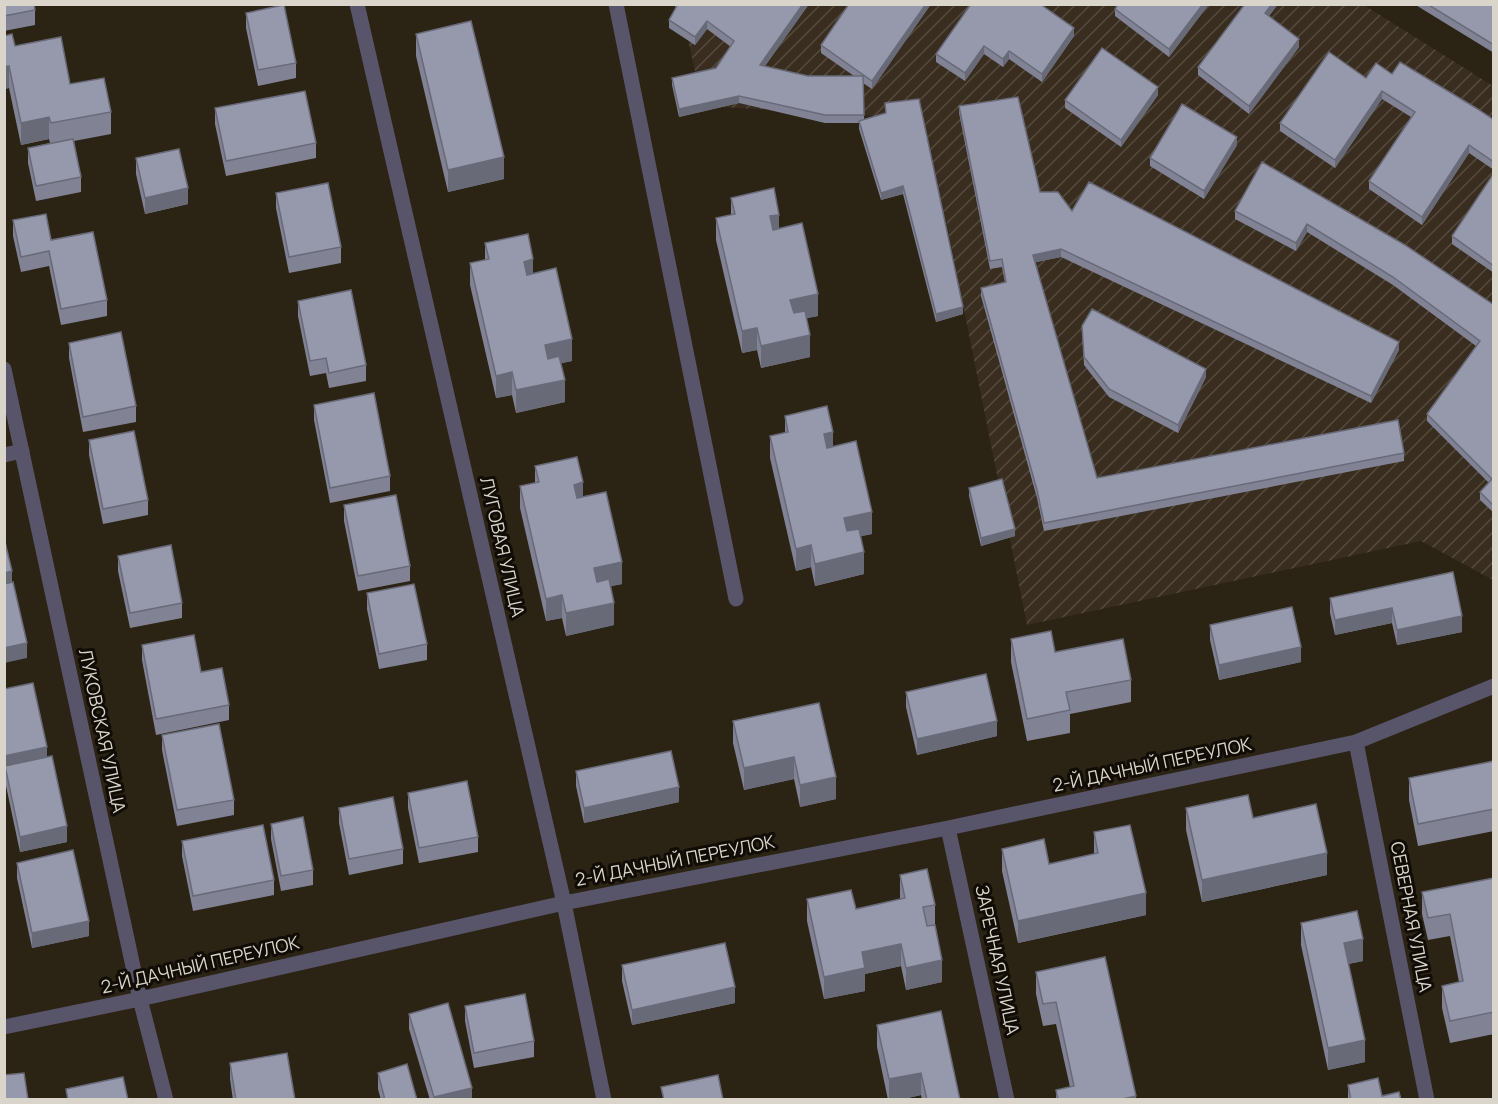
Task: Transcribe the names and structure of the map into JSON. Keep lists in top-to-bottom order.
{
  "streets": {
    "street": [
      "ЛУГОВАЯ УЛИЦА",
      "ЛУКОВСКАЯ УЛИЦА",
      "2-Й ДАЧНЫЙ ПЕРЕУЛОК",
      "СЕВЕРНАЯ УЛИЦА",
      "ЗАРЕЧНАЯ УЛИЦА"
    ]
  },
  "crossings": [
    ["ЛУГОВАЯ УЛИЦА", "2-Й ДАЧНЫЙ ПЕРЕУЛОК"],
    ["ЛУКОВСКАЯ УЛИЦА", "2-Й ДАЧНЫЙ ПЕРЕУЛОК"],
    ["2-Й ДАЧНЫЙ ПЕРЕУЛОК", "СЕВЕРНАЯ УЛИЦА"],
    ["2-Й ДАЧНЫЙ ПЕРЕУЛОК", "ЗАРЕЧНАЯ УЛИЦА"]
  ]
}
